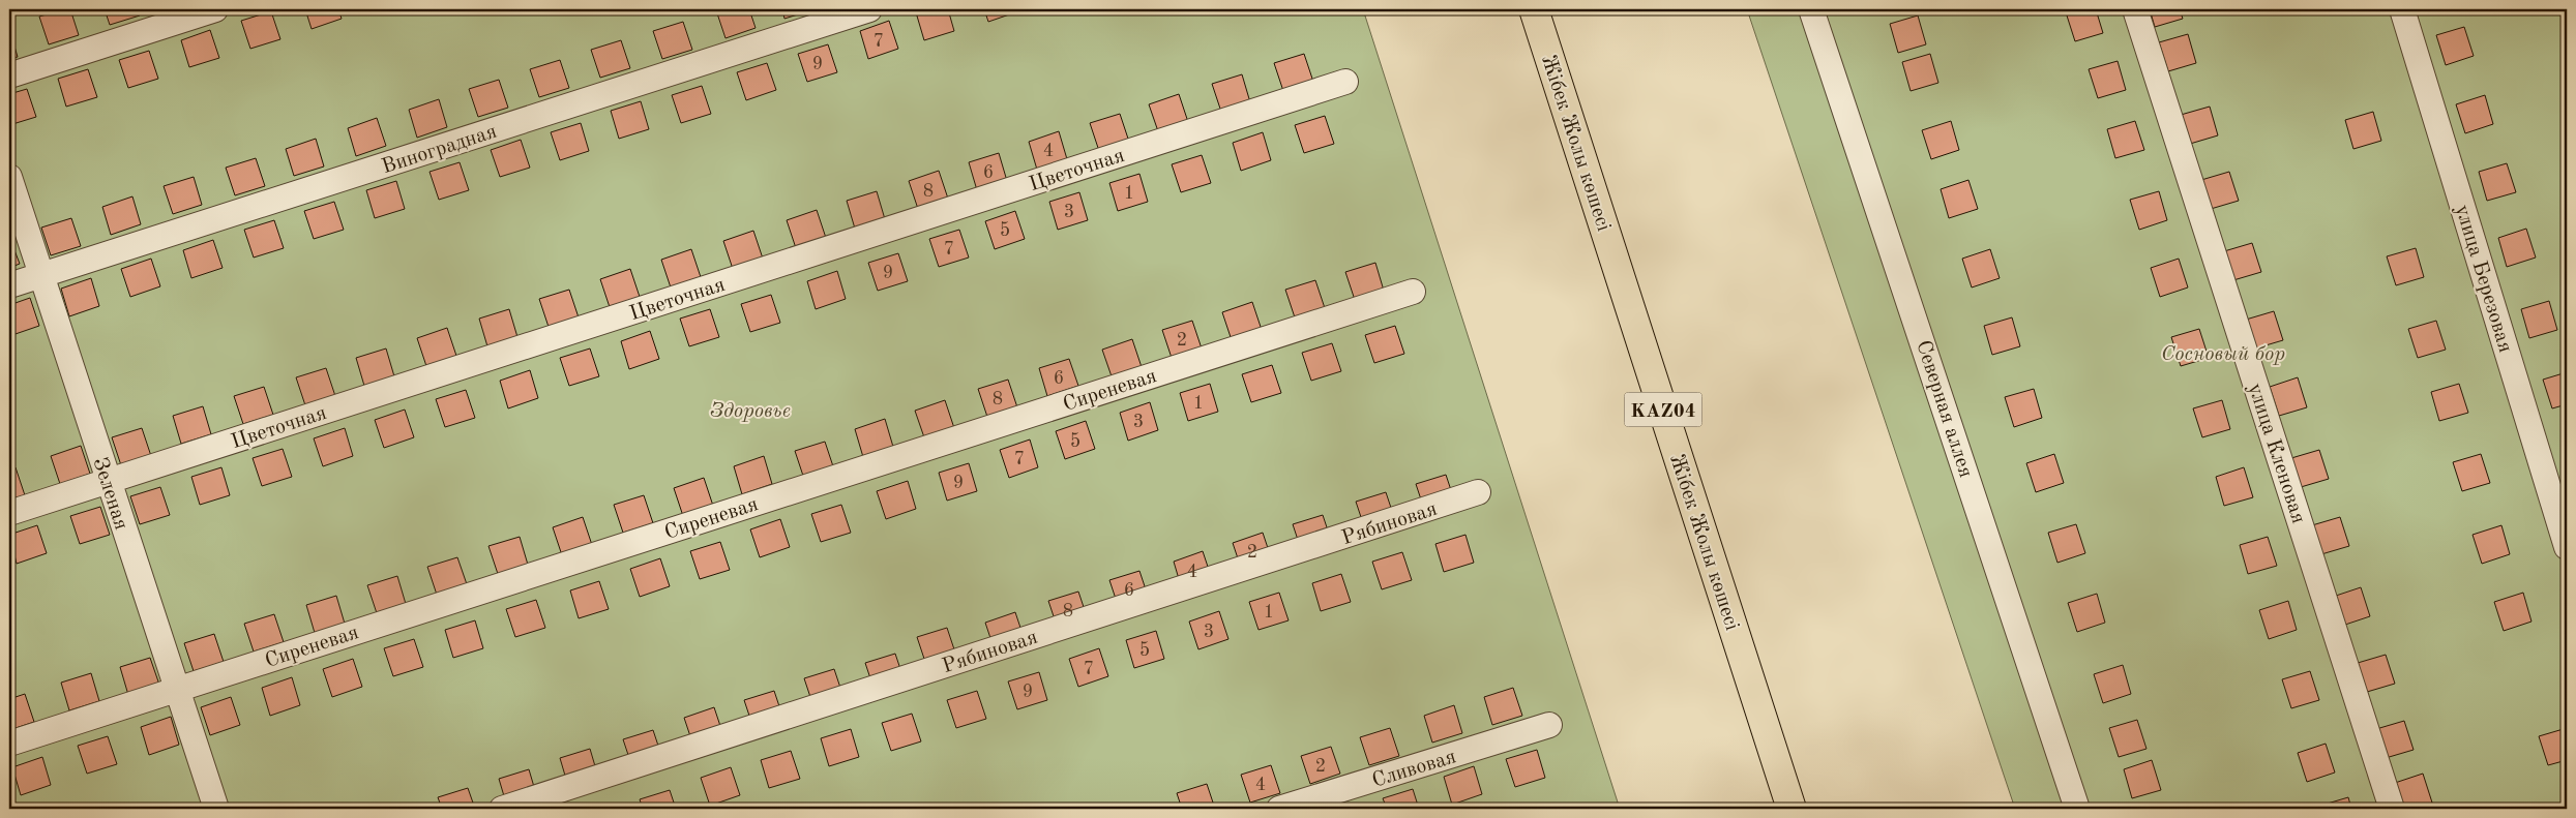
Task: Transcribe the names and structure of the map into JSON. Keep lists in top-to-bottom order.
{
  "streets": {
    "highway": ["Жібек Жолы көшесі", "KАZ04"],
    "street": [
      "Виноградная",
      "Цветочная",
      "улица Березовая",
      "Сиреневая",
      "Северная аллея",
      "улица Кленовая",
      "Зеленая",
      "Рябиновая",
      "Сливовая"
    ]
  },
  "crossings": [
    ["Виноградная", "Зеленая"],
    ["Цветочная", "Зеленая"],
    ["Сиреневая", "Зеленая"]
  ],
  "parks": ["Сосновый бор", "Здоровье"],
  "house_numbers": [
    "7",
    "9",
    "4",
    "6",
    "8",
    "1",
    "3",
    "5",
    "7",
    "9",
    "2",
    "6",
    "8",
    "1",
    "3",
    "5",
    "7",
    "9",
    "2",
    "4",
    "6",
    "8",
    "1",
    "3",
    "5",
    "7",
    "9",
    "2",
    "4"
  ]
}
